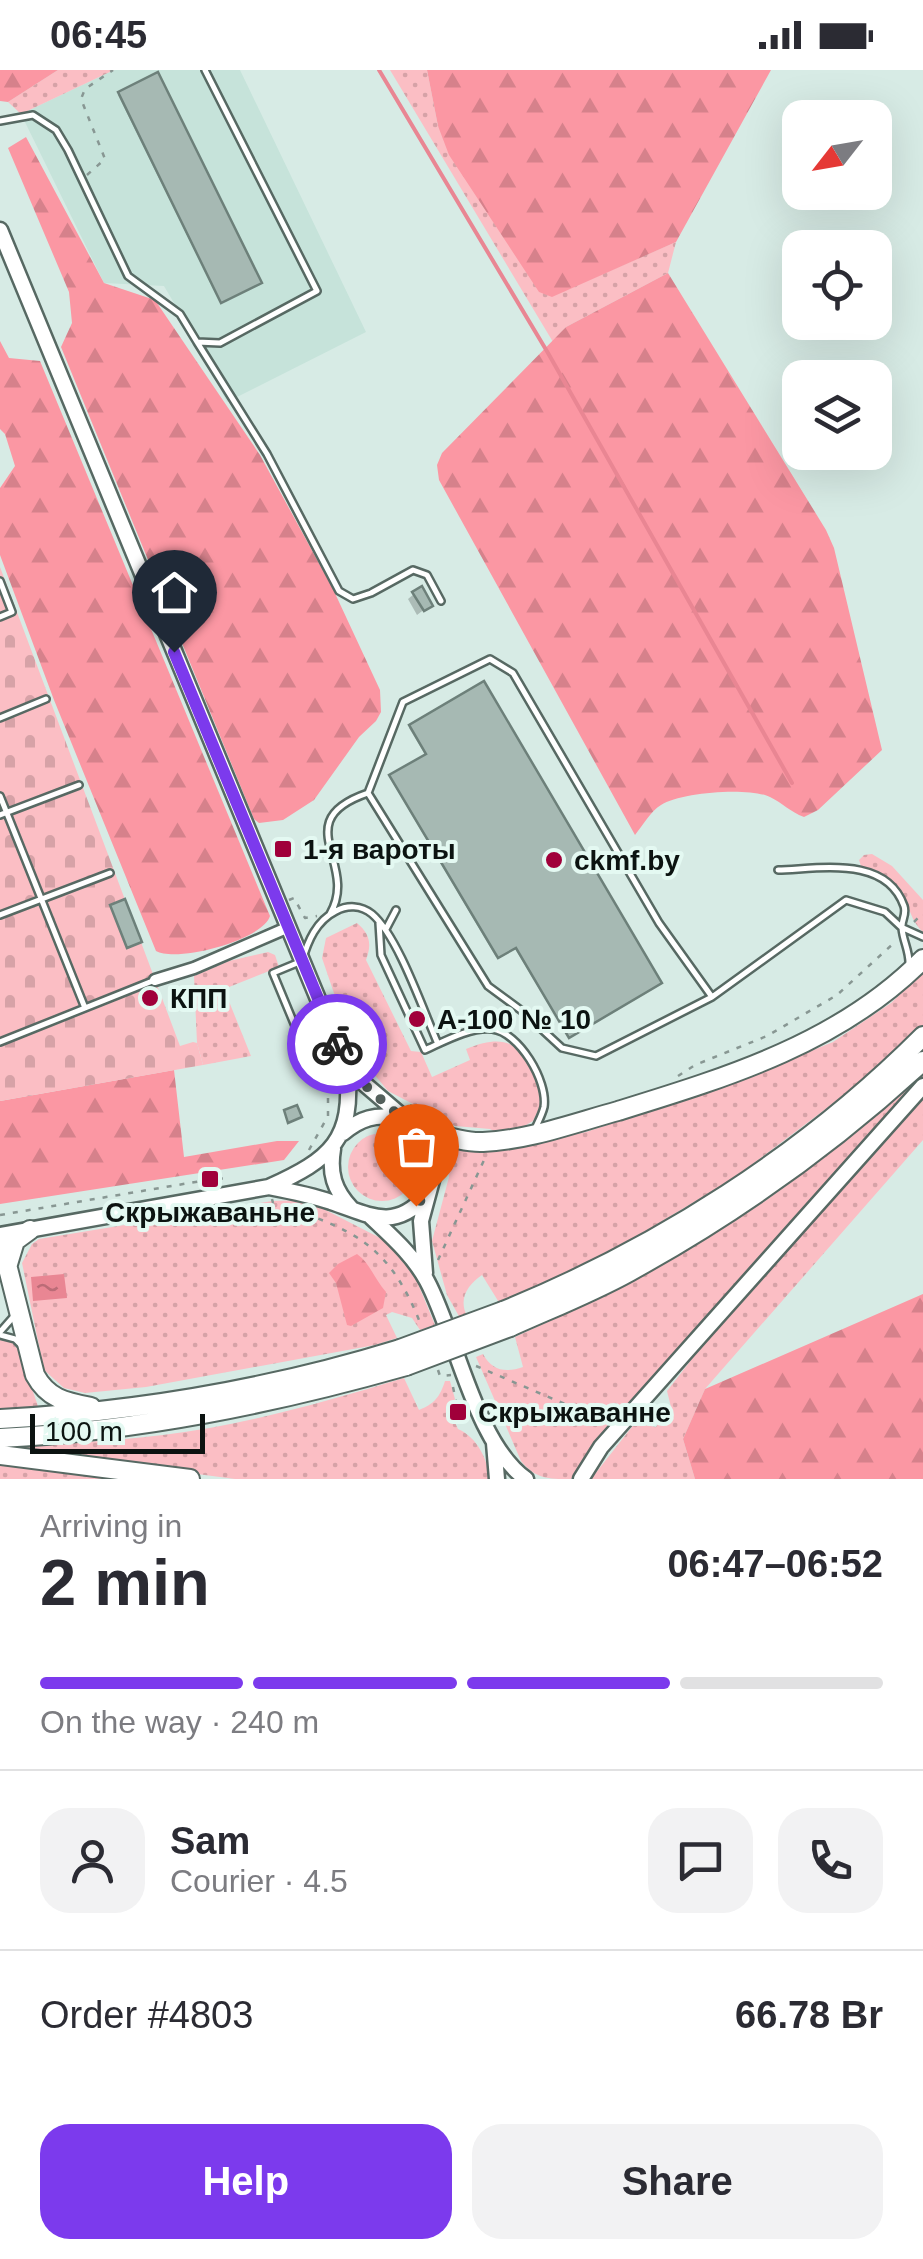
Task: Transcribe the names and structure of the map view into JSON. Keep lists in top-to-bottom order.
{
  "places": {
    "transit": ["1-я вароты", "Скрыжаваньне", "Скрыжаванне"],
    "other": ["ckmf.by", "КПП", "А-100 № 10"]
  },
  "scale_bar": "100 m",
  "north": "bottom left",
  "page": {
    "status": "06:45",
    "scale": "100 m",
    "heading": ["2 min", "Arriving in", "06:47–06:52"],
    "panel": [
      "Sam",
      "Courier · 4.5",
      "Order #4803",
      "66.78 Br"
    ],
    "bar": "On the way · 240 m",
    "buttons": ["Help", "Share"]
  }
}
